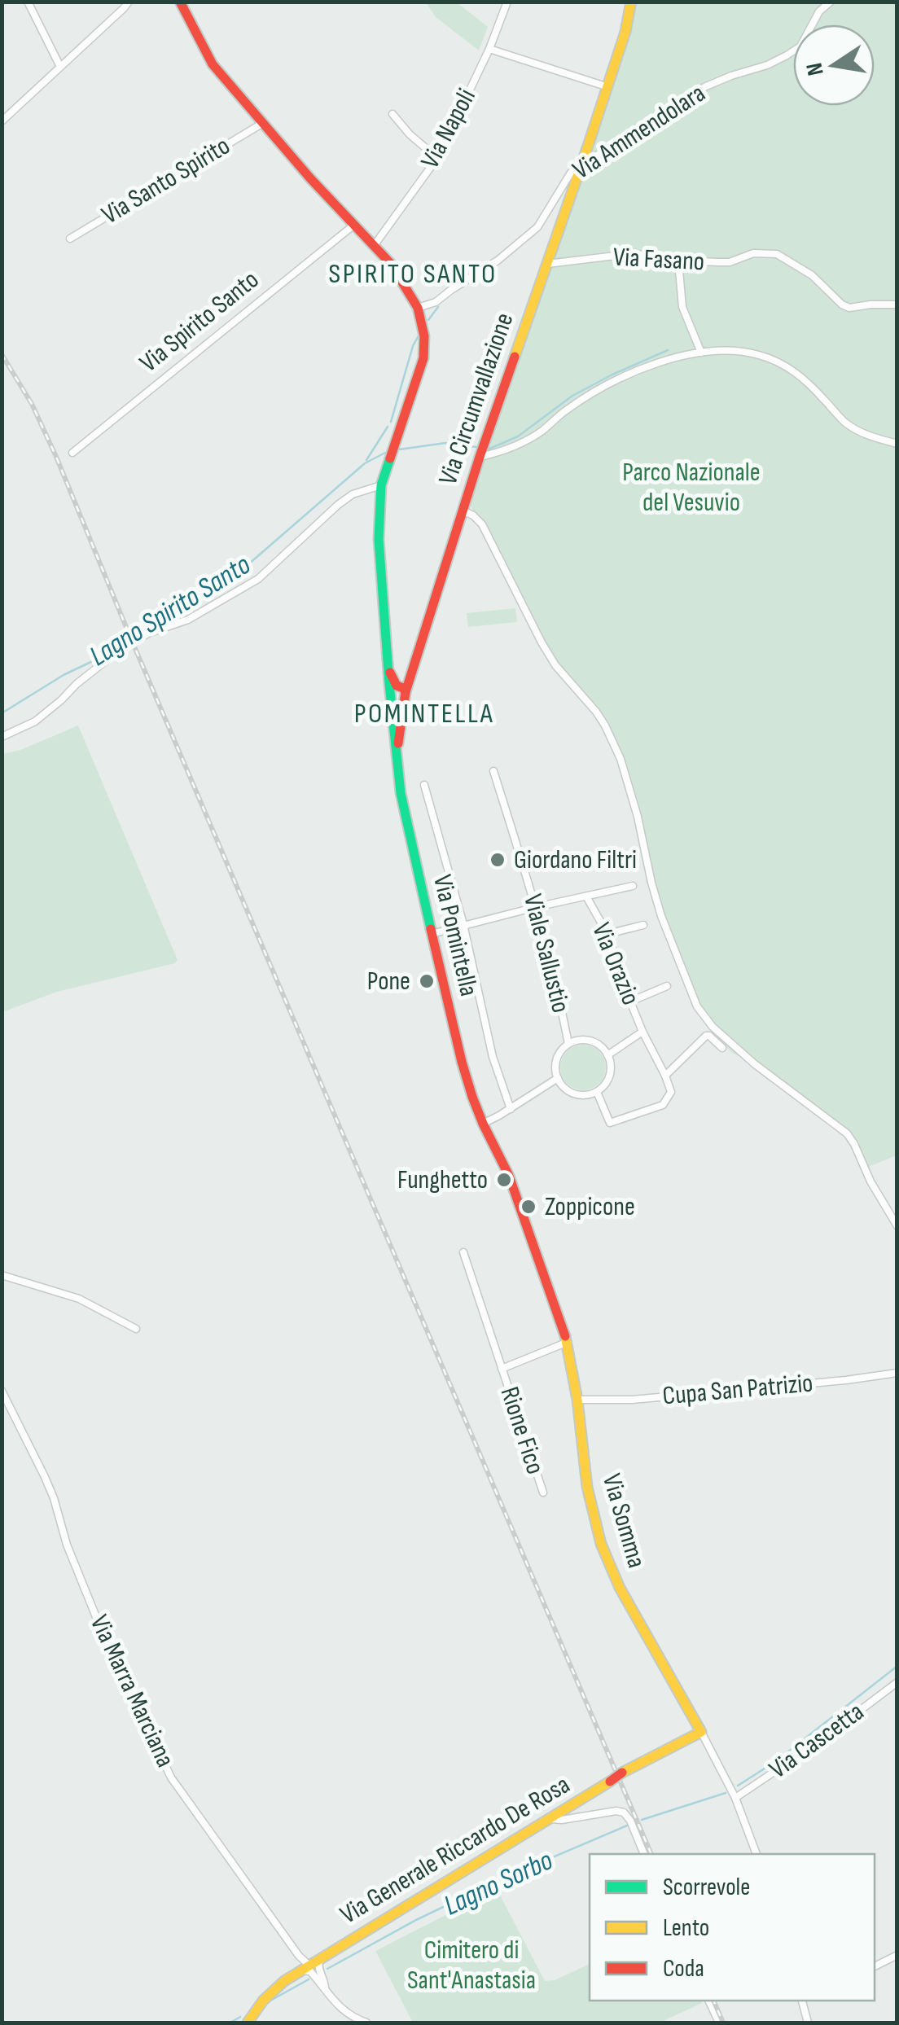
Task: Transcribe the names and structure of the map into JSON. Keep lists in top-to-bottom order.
{
  "streets": {
    "main road": [
      "Via Circumvallazione",
      "Via Pomintella",
      "Via Somma",
      "Via Generale Riccardo De Rosa"
    ],
    "street": [
      "Via Napoli",
      "Via Ammendolara",
      "Via Santo Spirito",
      "Via Fasano",
      "Via Spirito Santo",
      "Viale Sallustio",
      "Via Orazio",
      "Cupa San Patrizio",
      "Rione Fico",
      "Via Marra Marciana",
      "Via Cascetta"
    ]
  },
  "crossings": [
    ["Via Fasano", "Via Circumvallazione"],
    ["Via Circumvallazione", "Via Pomintella"],
    ["Via Pomintella", "Via Somma"],
    ["Viale Sallustio", "Via Orazio"],
    ["Cupa San Patrizio", "Via Somma"],
    ["Rione Fico", "Via Somma"],
    ["Via Somma", "Via Cascetta"],
    ["Via Somma", "Via Generale Riccardo De Rosa"],
    ["Via Marra Marciana", "Via Generale Riccardo De Rosa"]
  ],
  "districts": ["SPIRITO SANTO", "POMINTELLA"],
  "water": ["Lagno Spirito Santo", "Lagno Sorbo"],
  "parks": ["Parco Nazionale del Vesuvio", "Cimitero di Sant'Anastasia"],
  "places": [
    "Giordano Filtri",
    "Pone",
    "Funghetto",
    "Zoppicone"
  ],
  "legend": ["Scorrevole", "Lento", "Coda"],
  "north": "left"
}
